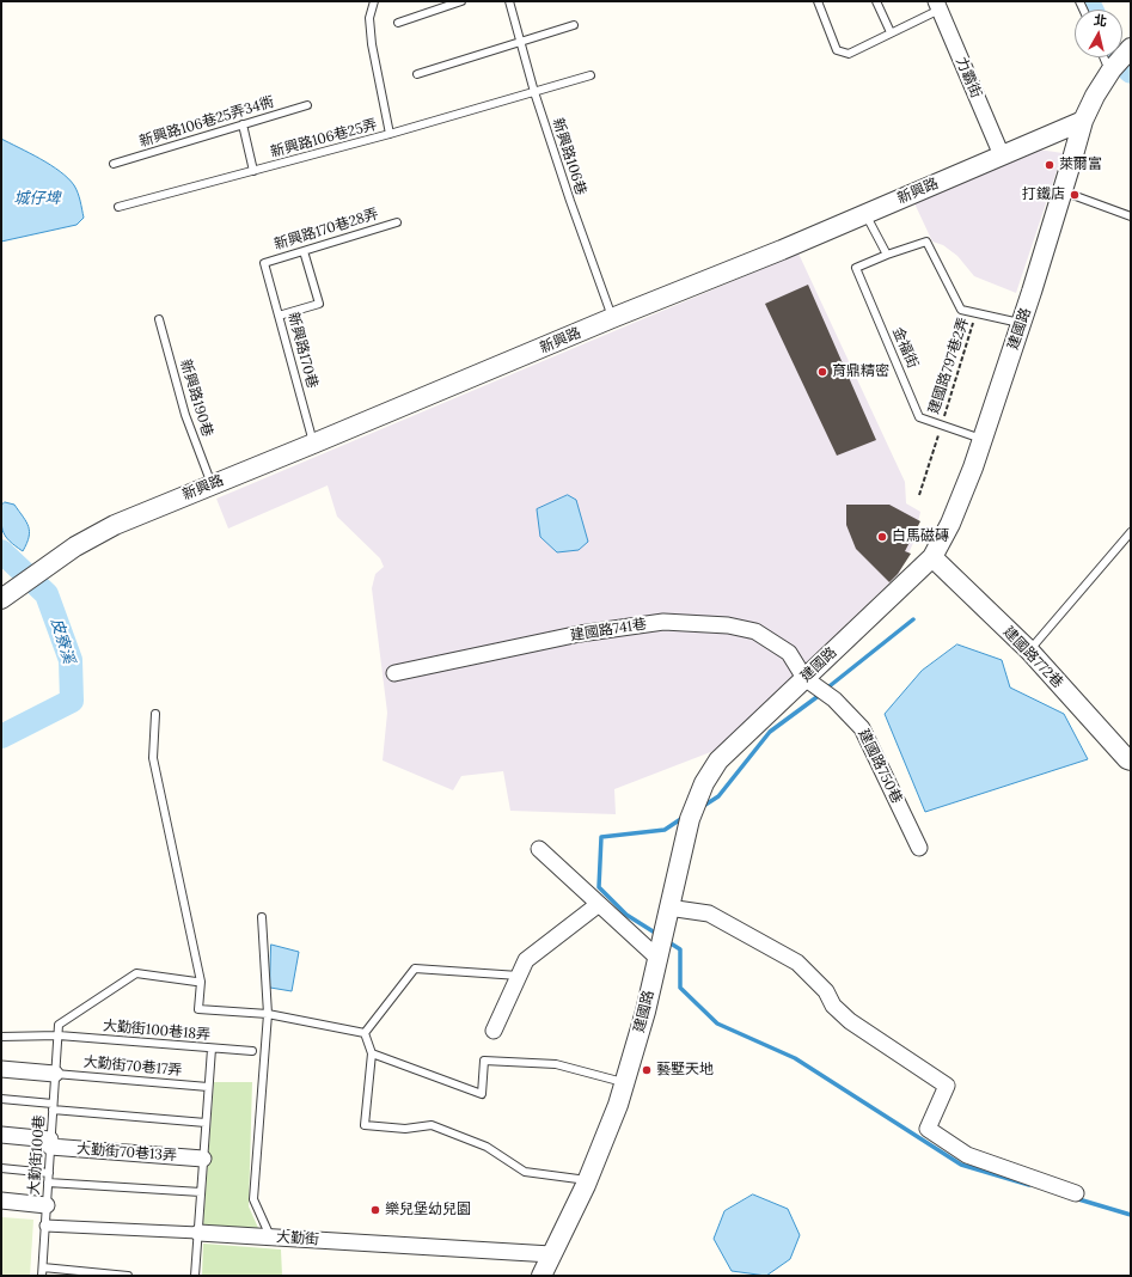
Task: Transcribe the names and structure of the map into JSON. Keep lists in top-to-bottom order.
{
  "streets": {
    "street": [
      "力霸街",
      "新興路",
      "建國路",
      "建國路741巷",
      "建國路772巷",
      "建國路750巷",
      "大勤街70巷13弄",
      "大勤街"
    ],
    "lane": [
      "新興路106巷25弄34衖",
      "新興路106巷25弄",
      "新興路106巷",
      "新興路170巷28弄",
      "金福街",
      "新興路170巷",
      "新興路190巷",
      "大勤街100巷18弄",
      "大勤街70巷17弄",
      "大勤街100巷"
    ],
    "path": ["建國路797巷2弄"]
  },
  "crossings": [
    ["力霸街", "新興路"],
    ["新興路106巷25弄", "新興路106巷"],
    ["新興路106巷", "新興路"],
    ["新興路", "建國路"],
    ["新興路", "新興路170巷"],
    ["新興路", "新興路190巷"],
    ["新興路170巷28弄", "新興路170巷"],
    ["建國路", "金福街"],
    ["建國路", "建國路741巷"],
    ["建國路", "建國路772巷"],
    ["建國路", "建國路750巷"],
    ["建國路", "大勤街"],
    ["金福街", "建國路797巷2弄"],
    ["建國路741巷", "建國路750巷"],
    ["大勤街100巷18弄", "大勤街100巷"],
    ["大勤街70巷17弄", "大勤街100巷"],
    ["大勤街70巷13弄", "大勤街100巷"],
    ["大勤街100巷", "大勤街"]
  ],
  "water": ["城仔埤", "皮寮溪"],
  "places": [
    "萊爾富",
    "打鐵店",
    "育鼎精密",
    "白馬磁磚",
    "藝墅天地",
    "樂兒堡幼兒園"
  ],
  "north": "top"
}
